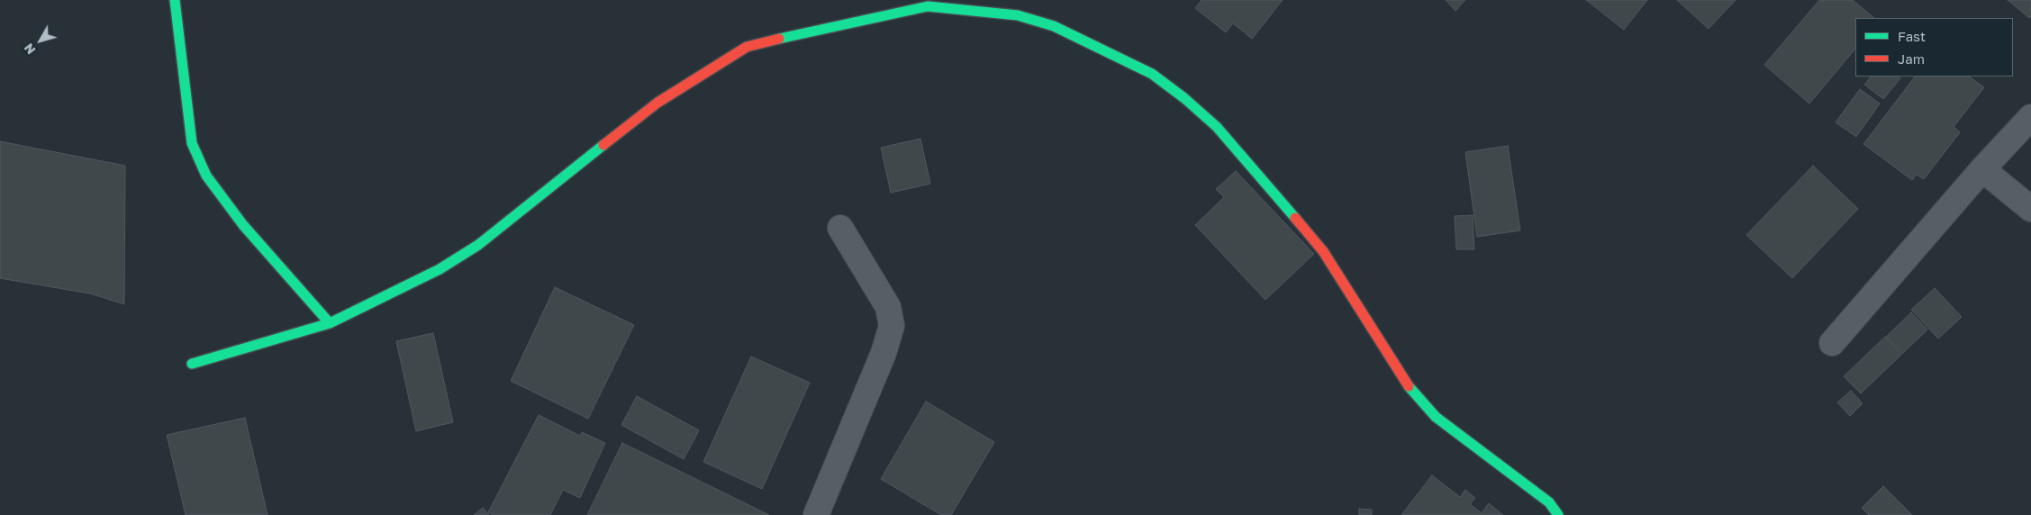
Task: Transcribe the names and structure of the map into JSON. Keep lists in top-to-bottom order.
{
  "legend": ["Fast", "Jam"],
  "north": "bottom left"
}
